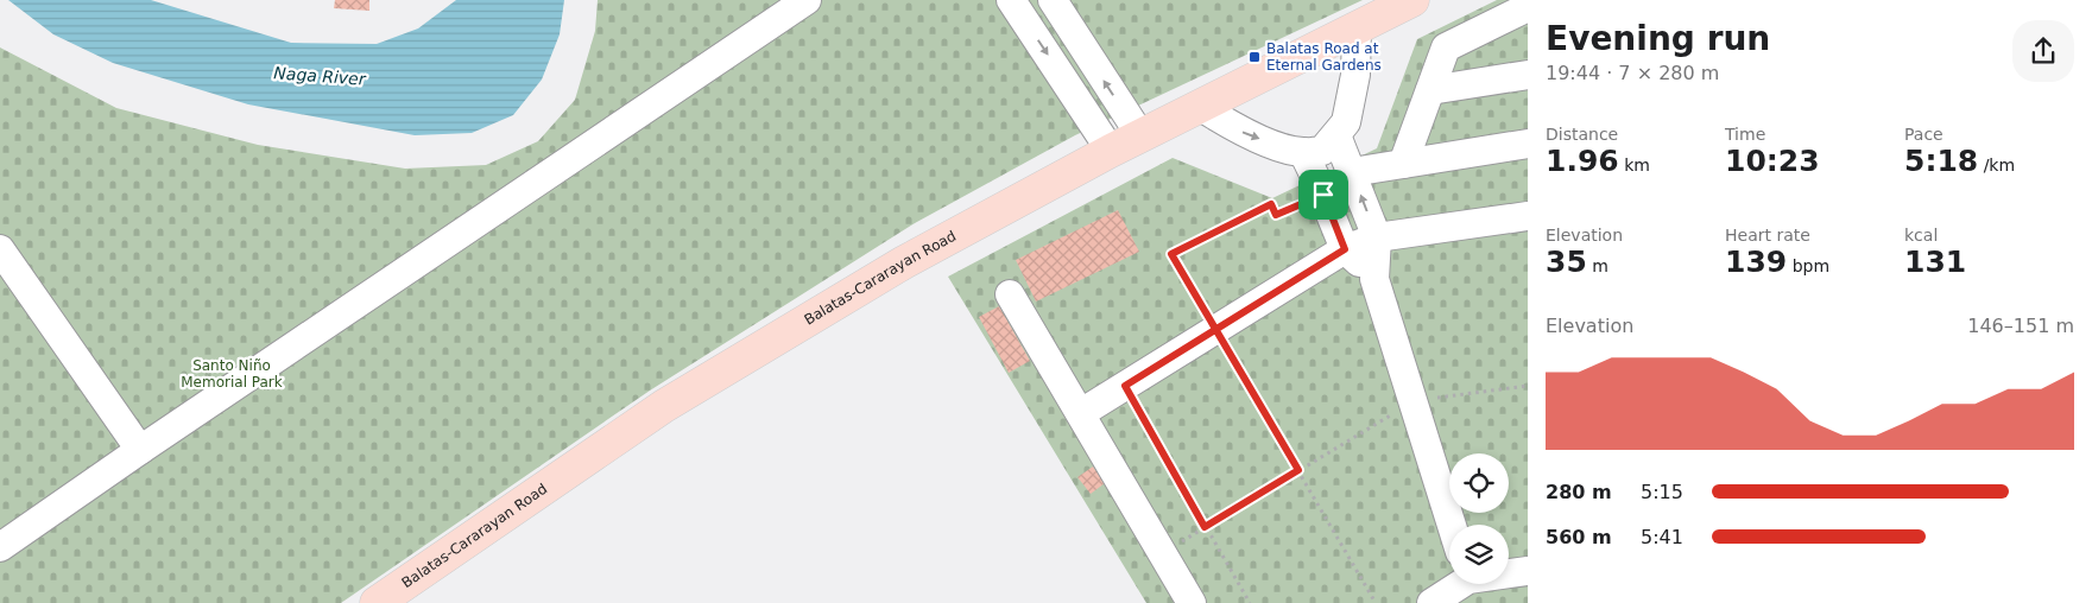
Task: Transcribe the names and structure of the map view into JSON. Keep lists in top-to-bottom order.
{
  "streets": {
    "main road": ["Balatas-Cararayan Road"]
  },
  "water": ["Naga River"],
  "parks": ["Santo Niño Memorial Park"],
  "places": {
    "transit": ["Balatas Road at Eternal Gardens"]
  },
  "page": {
    "heading": ["Evening run", "19:44 · 7 × 280 m"],
    "stats": [
      ["Distance", "1.96 km"],
      ["Time", "10:23"],
      ["Pace", "5:18 /km"],
      ["Elevation", "35 m"],
      ["Heart rate", "139 bpm"],
      ["kcal", "131"]
    ],
    "chart": ["Elevation", "146–151 m"],
    "list": [
      {
        "name": "280 m",
        "note": "5:15"
      },
      {
        "name": "560 m",
        "note": "5:41"
      }
    ]
  }
}
